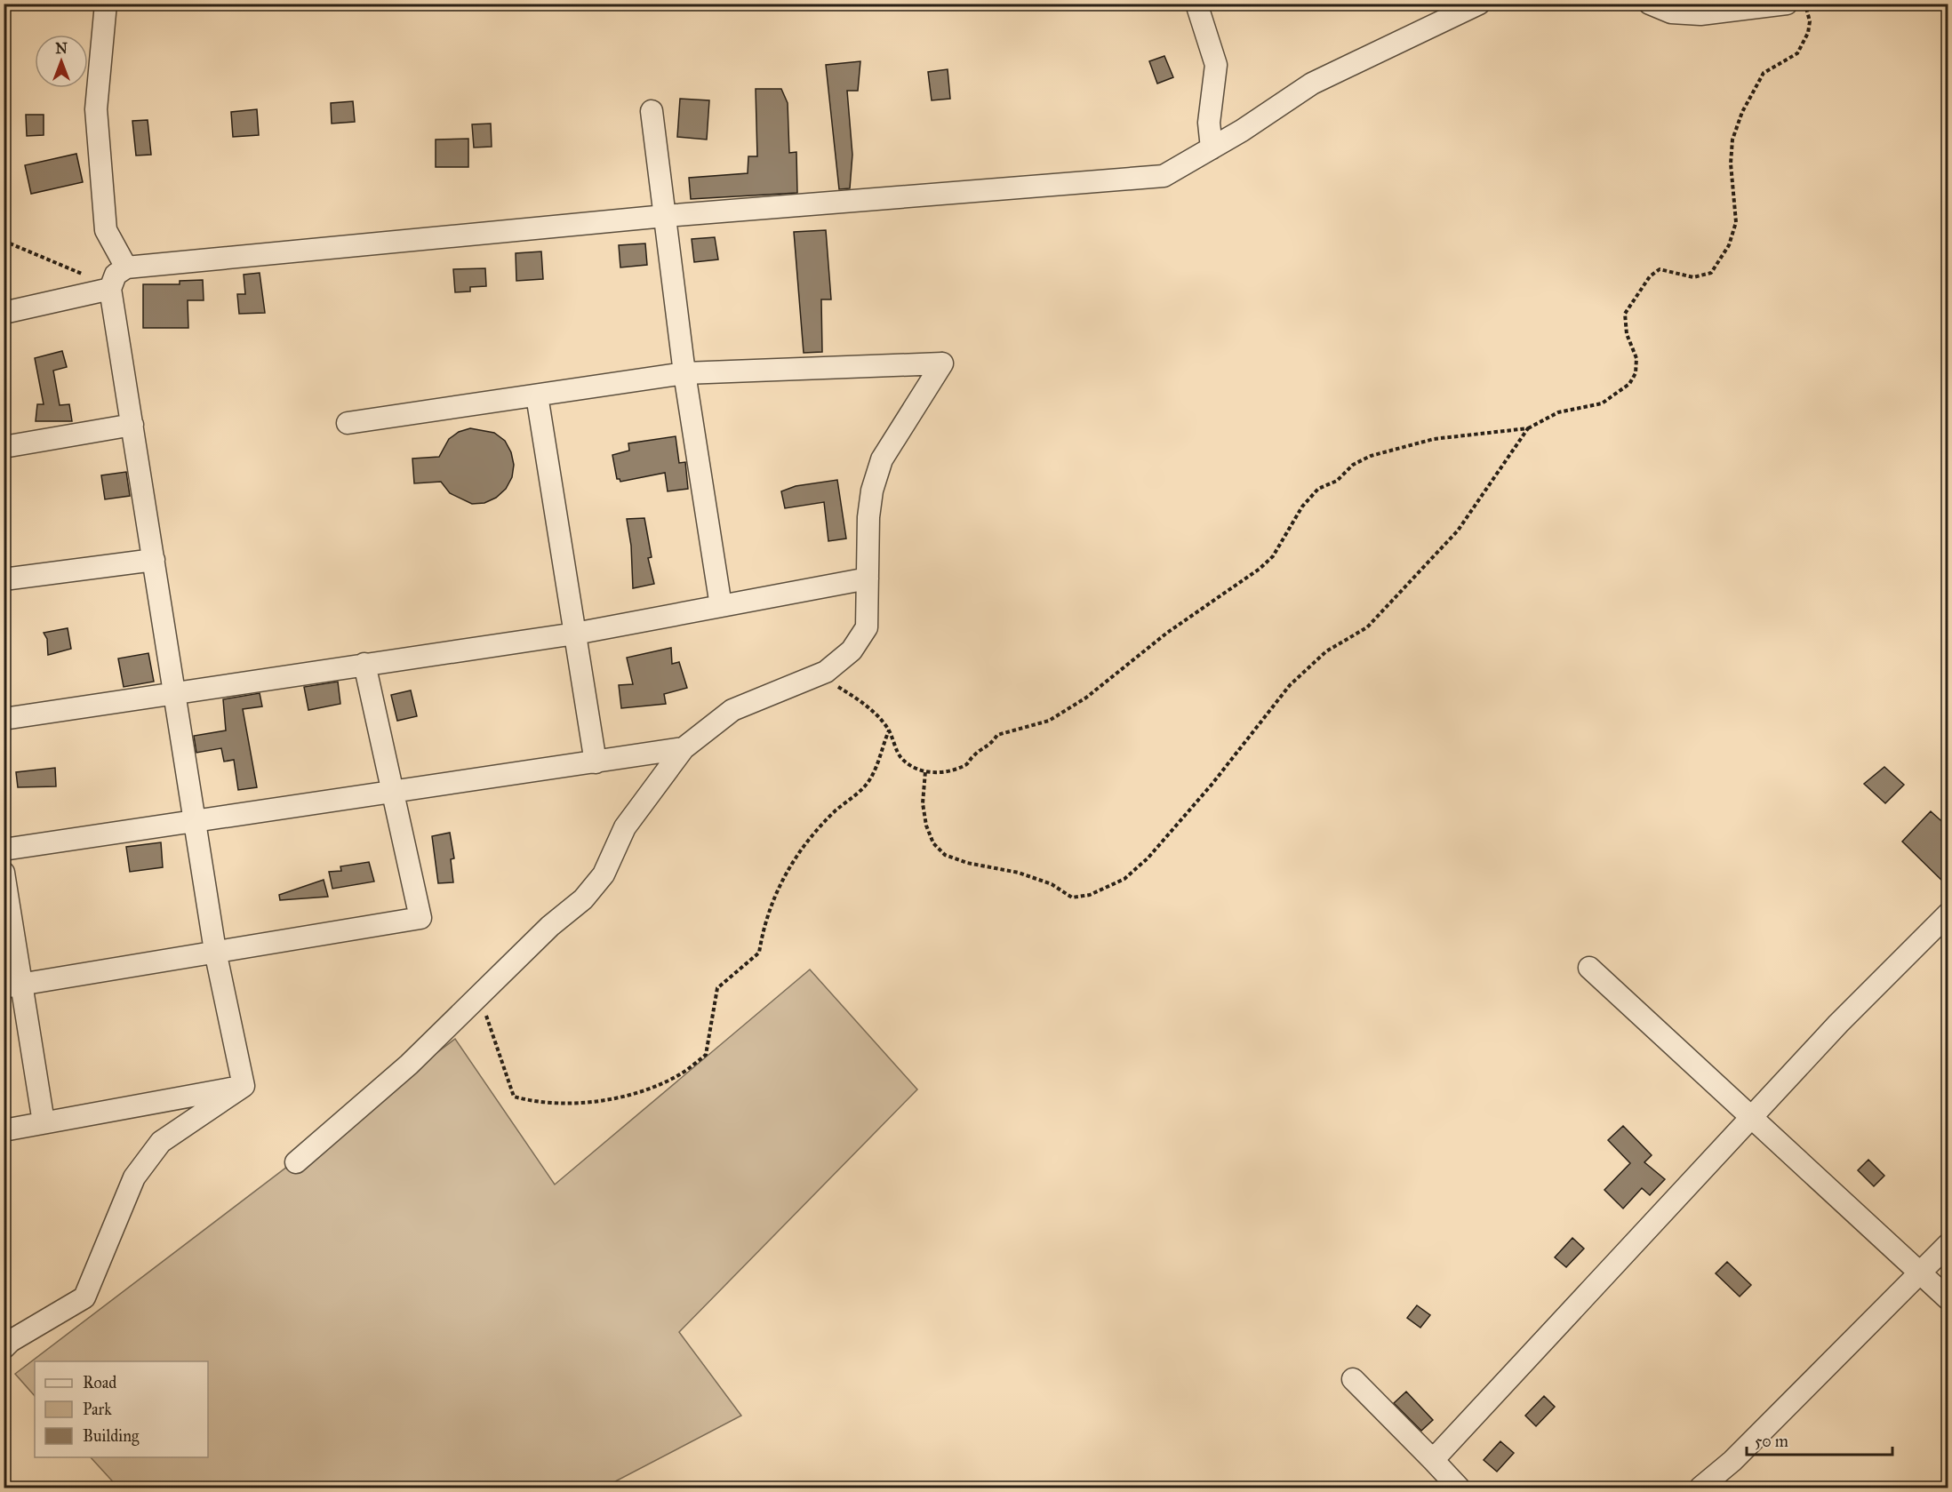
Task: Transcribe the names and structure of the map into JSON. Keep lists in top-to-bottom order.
{
  "legend": ["Road", "Park", "Building"],
  "scale_bar": "50 m",
  "north": "top"
}
